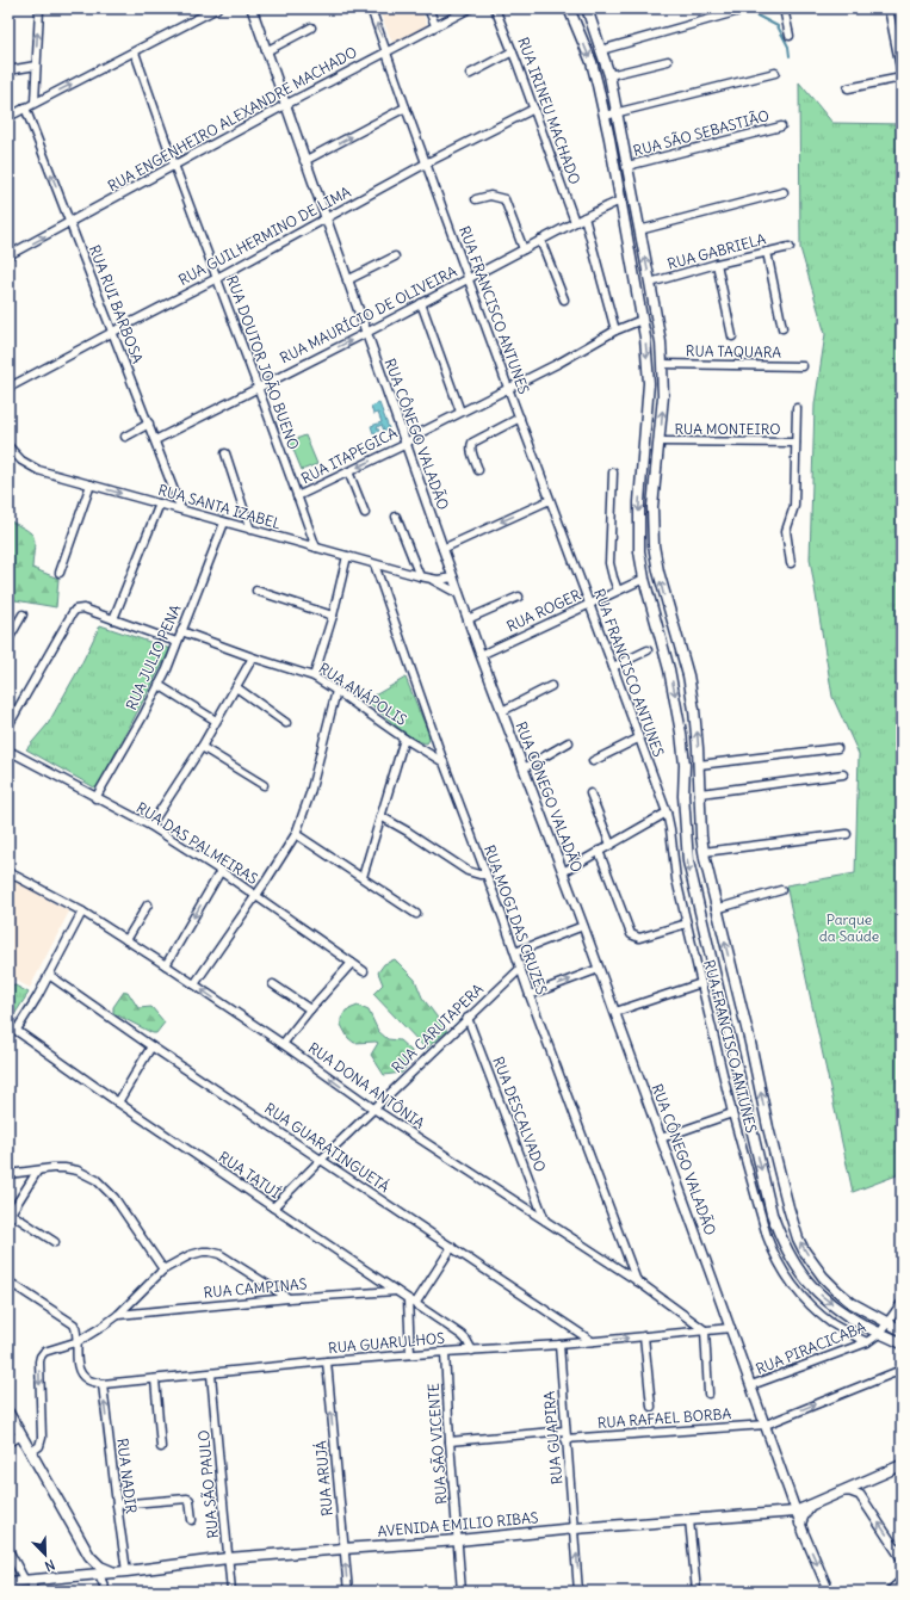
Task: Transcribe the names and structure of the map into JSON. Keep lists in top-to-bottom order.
{
  "streets": {
    "main road": ["AVENIDA EMILIO RIBAS"],
    "street": [
      "RUA IRINEU MACHADO",
      "RUA ENGENHEIRO ALEXANDRE MACHADO",
      "RUA SÃO SEBASTIÃO",
      "RUA GUILHERMINO DE LIMA",
      "RUA GABRIELA",
      "RUA RUI BARBOSA",
      "RUA FRANCISCO ANTUNES",
      "RUA MAURÍCIO DE OLIVEIRA",
      "RUA TAQUARA",
      "RUA DOUTOR JOÃO BUENO",
      "RUA MONTEIRO",
      "RUA CÔNEGO VALADÃO",
      "RUA ITAPEGICA",
      "RUA SANTA IZABEL",
      "RUA ROGER",
      "RUA JULIO PENA",
      "RUA ANÁPOLIS",
      "RUA DAS PALMEIRAS",
      "RUA MOGI DAS CRUZES",
      "RUA CARUTAPERA",
      "RUA DONA ANTÔNIA",
      "RUA DESCALVADO",
      "RUA GUARATINGUETÁ",
      "RUA TATUÍ",
      "RUA CAMPINAS",
      "RUA GUARULHOS",
      "RUA PIRACICABA",
      "RUA RAFAEL BORBA",
      "RUA GUAPIRA",
      "RUA SÃO VICENTE",
      "RUA NADIR",
      "RUA ARUJÁ",
      "RUA SÃO PAULO"
    ]
  },
  "crossings": [
    ["RUA IRINEU MACHADO", "RUA GUILHERMINO DE LIMA"],
    ["RUA IRINEU MACHADO", "RUA MAURÍCIO DE OLIVEIRA"],
    ["RUA ENGENHEIRO ALEXANDRE MACHADO", "RUA RUI BARBOSA"],
    ["RUA ENGENHEIRO ALEXANDRE MACHADO", "RUA FRANCISCO ANTUNES"],
    ["RUA ENGENHEIRO ALEXANDRE MACHADO", "RUA DOUTOR JOÃO BUENO"],
    ["RUA ENGENHEIRO ALEXANDRE MACHADO", "RUA CÔNEGO VALADÃO"],
    ["RUA GUILHERMINO DE LIMA", "RUA RUI BARBOSA"],
    ["RUA GUILHERMINO DE LIMA", "RUA FRANCISCO ANTUNES"],
    ["RUA GUILHERMINO DE LIMA", "RUA DOUTOR JOÃO BUENO"],
    ["RUA GUILHERMINO DE LIMA", "RUA CÔNEGO VALADÃO"],
    ["RUA RUI BARBOSA", "RUA MAURÍCIO DE OLIVEIRA"],
    ["RUA RUI BARBOSA", "RUA SANTA IZABEL"],
    ["RUA FRANCISCO ANTUNES", "RUA MAURÍCIO DE OLIVEIRA"],
    ["RUA FRANCISCO ANTUNES", "RUA ITAPEGICA"],
    ["RUA FRANCISCO ANTUNES", "RUA ROGER"],
    ["RUA FRANCISCO ANTUNES", "RUA PIRACICABA"],
    ["RUA MAURÍCIO DE OLIVEIRA", "RUA DOUTOR JOÃO BUENO"],
    ["RUA MAURÍCIO DE OLIVEIRA", "RUA CÔNEGO VALADÃO"],
    ["RUA DOUTOR JOÃO BUENO", "RUA ITAPEGICA"],
    ["RUA DOUTOR JOÃO BUENO", "RUA SANTA IZABEL"],
    ["RUA CÔNEGO VALADÃO", "RUA ITAPEGICA"],
    ["RUA CÔNEGO VALADÃO", "RUA SANTA IZABEL"],
    ["RUA CÔNEGO VALADÃO", "RUA ROGER"],
    ["RUA CÔNEGO VALADÃO", "RUA GUARULHOS"],
    ["RUA CÔNEGO VALADÃO", "RUA PIRACICABA"],
    ["RUA CÔNEGO VALADÃO", "RUA RAFAEL BORBA"],
    ["RUA CÔNEGO VALADÃO", "AVENIDA EMILIO RIBAS"],
    ["RUA SANTA IZABEL", "RUA JULIO PENA"],
    ["RUA SANTA IZABEL", "RUA MOGI DAS CRUZES"],
    ["RUA JULIO PENA", "RUA ANÁPOLIS"],
    ["RUA JULIO PENA", "RUA DAS PALMEIRAS"],
    ["RUA ANÁPOLIS", "RUA MOGI DAS CRUZES"],
    ["RUA MOGI DAS CRUZES", "RUA CARUTAPERA"],
    ["RUA MOGI DAS CRUZES", "RUA DONA ANTÔNIA"],
    ["RUA CARUTAPERA", "RUA DONA ANTÔNIA"],
    ["RUA CARUTAPERA", "RUA DESCALVADO"],
    ["RUA CARUTAPERA", "RUA GUARATINGUETÁ"],
    ["RUA CARUTAPERA", "RUA TATUÍ"],
    ["RUA DONA ANTÔNIA", "RUA DESCALVADO"],
    ["RUA DONA ANTÔNIA", "RUA GUARULHOS"],
    ["RUA GUARATINGUETÁ", "RUA GUARULHOS"],
    ["RUA TATUÍ", "RUA CAMPINAS"],
    ["RUA TATUÍ", "RUA GUARULHOS"],
    ["RUA GUARULHOS", "RUA GUAPIRA"],
    ["RUA GUARULHOS", "RUA SÃO VICENTE"],
    ["RUA GUARULHOS", "RUA NADIR"],
    ["RUA GUARULHOS", "RUA ARUJÁ"],
    ["RUA GUARULHOS", "RUA SÃO PAULO"],
    ["RUA RAFAEL BORBA", "RUA GUAPIRA"],
    ["RUA GUAPIRA", "AVENIDA EMILIO RIBAS"],
    ["RUA SÃO VICENTE", "AVENIDA EMILIO RIBAS"],
    ["RUA NADIR", "AVENIDA EMILIO RIBAS"],
    ["RUA ARUJÁ", "AVENIDA EMILIO RIBAS"],
    ["RUA SÃO PAULO", "AVENIDA EMILIO RIBAS"]
  ],
  "one_way": ["RUA RAFAEL BORBA", "RUA ARUJÁ"],
  "parks": ["Parque da Saúde"],
  "north": "bottom right"
}
